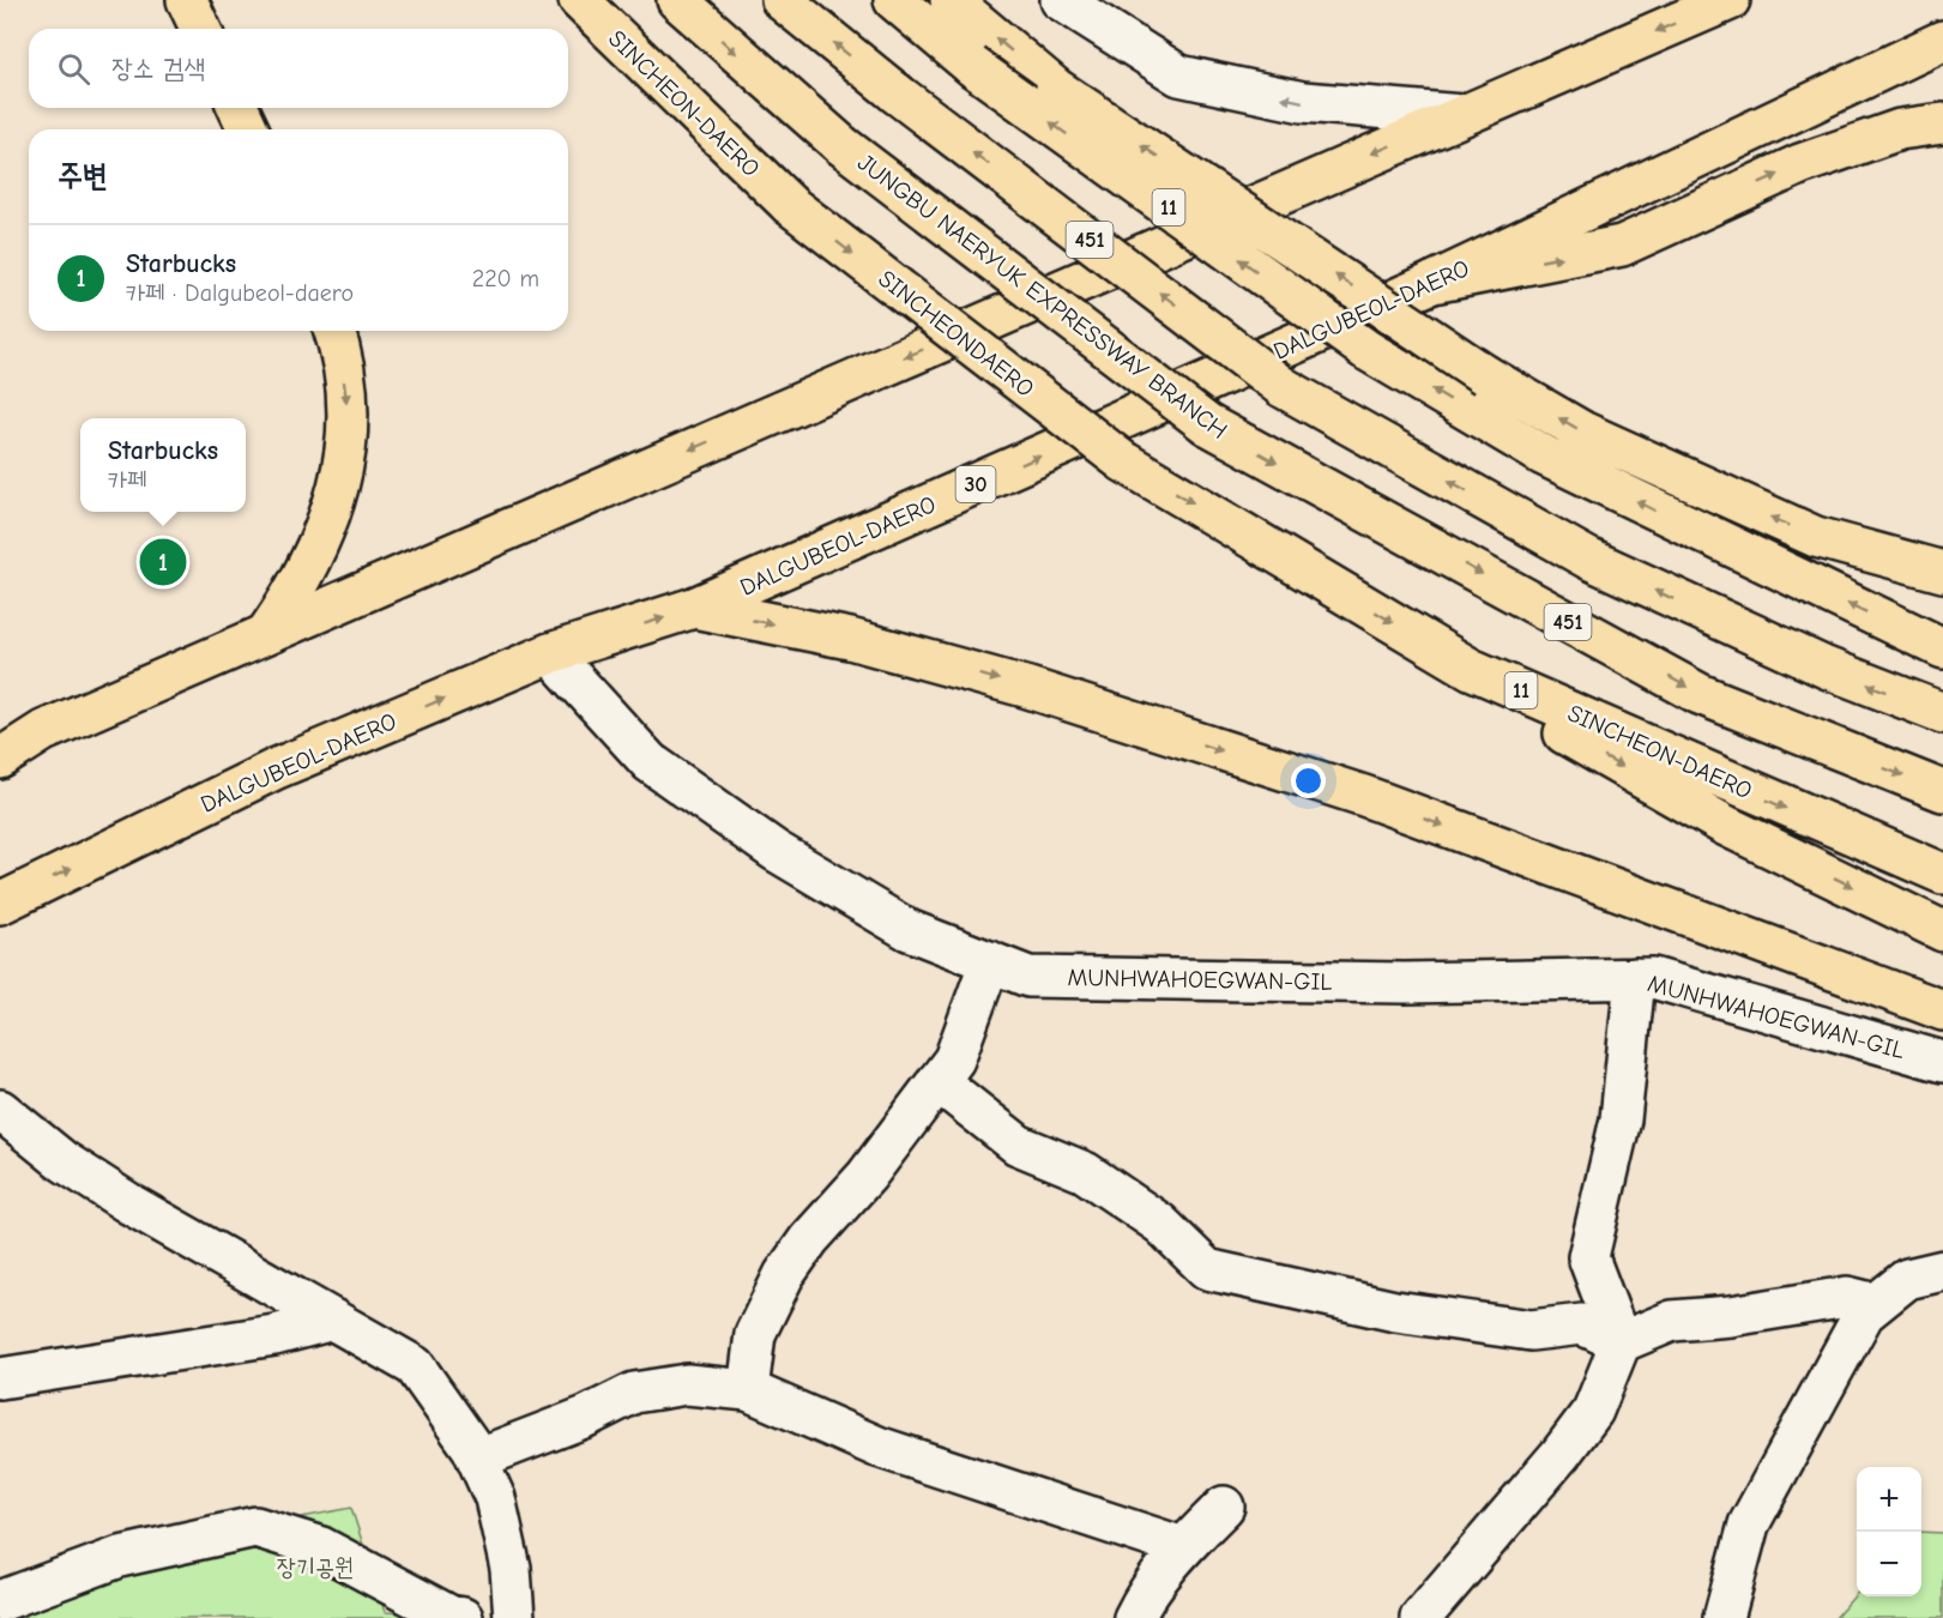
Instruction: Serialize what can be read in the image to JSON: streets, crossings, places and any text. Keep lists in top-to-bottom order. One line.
{"streets":{"main road":["SINCHEON-DAERO","11","451","JUNGBU NAERYUK EXPRESSWAY BRANCH","DALGUBEOL-DAERO","SINCHEONDAERO","30"],"street":["MUNHWAHOEGWAN-GIL"]},"crossings":[["SINCHEON-DAERO","SINCHEONDAERO"],["DALGUBEOL-DAERO","MUNHWAHOEGWAN-GIL"]],"parks":["장기공원"],"page":{"search":"장소 검색","heading":"주변","list":[{"mark":"1","name":"Starbucks","note":"카페 · Dalgubeol-daero","value":"220 m"}],"popup":["Starbucks","카페"],"pins":"1","map_buttons":["+","−"]}}
